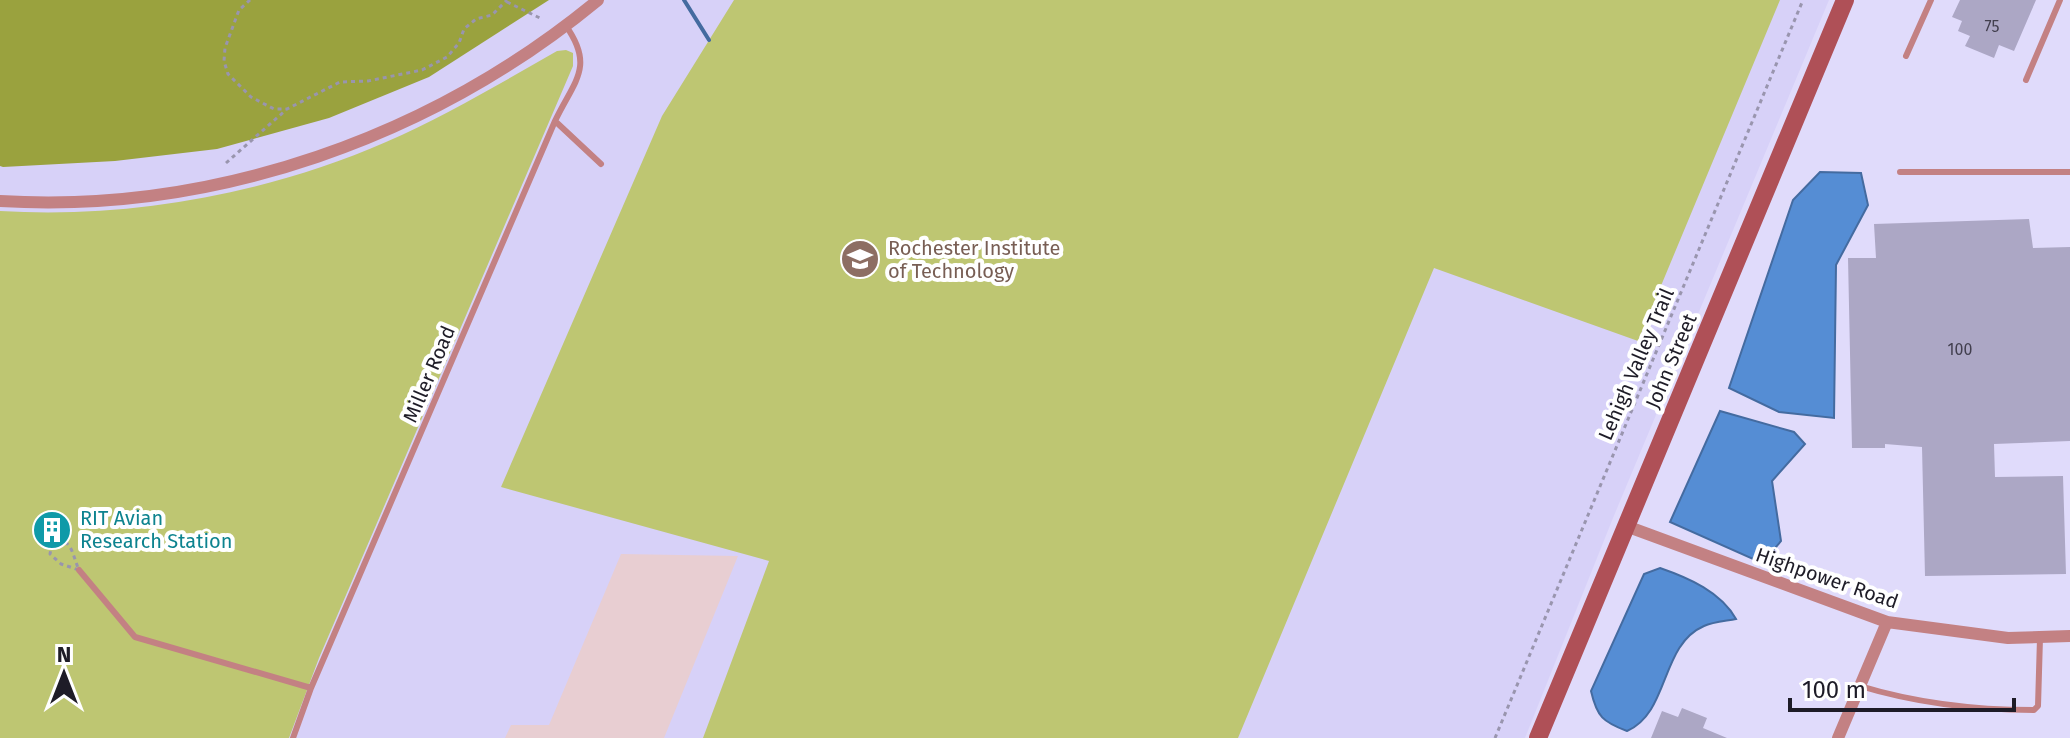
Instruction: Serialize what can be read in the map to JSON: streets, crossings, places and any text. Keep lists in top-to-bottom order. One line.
{"streets":{"street":["John Street","Highpower Road"],"lane":["Miller Road"],"path":["Lehigh Valley Trail"]},"crossings":[["John Street","Highpower Road"]],"places":{"school or university":["Rochester Institute of Technology"],"building":["RIT Avian Research Station"]},"house_numbers":["75","100"],"scale_bar":"100 m","north":"top"}
